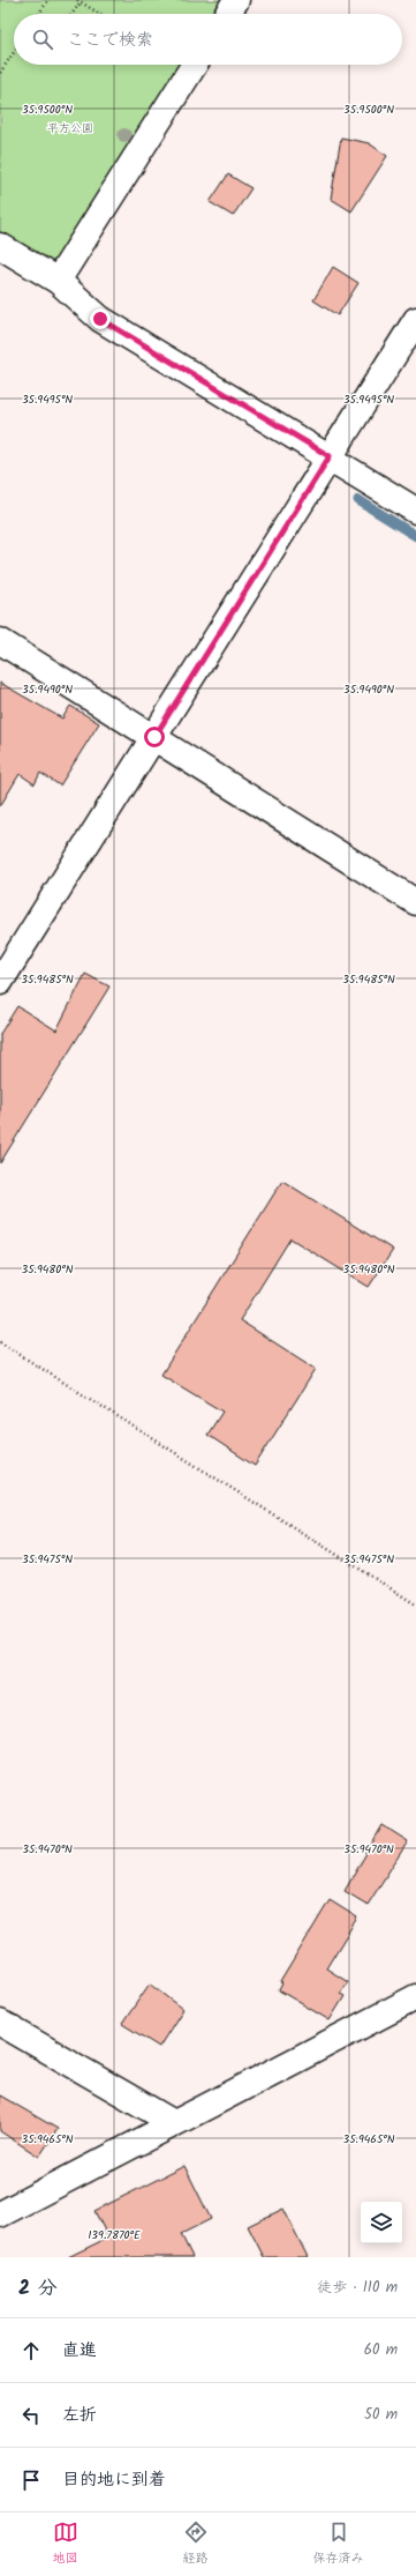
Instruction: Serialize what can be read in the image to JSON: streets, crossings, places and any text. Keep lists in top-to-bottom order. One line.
{"parks":["平方公園"],"page":{"search":"ここで検索","heading":["2 分","徒歩 · 110 m"],"list":[["直進","60 m"],["左折","50 m"],"目的地に到着"],"nav":["地図","経路","保存済み"]},"coordinates":["35.9500°N","35.9495°N","35.9490°N","35.9485°N","35.9480°N","35.9475°N","35.9470°N","35.9465°N","139.7870°E"]}
